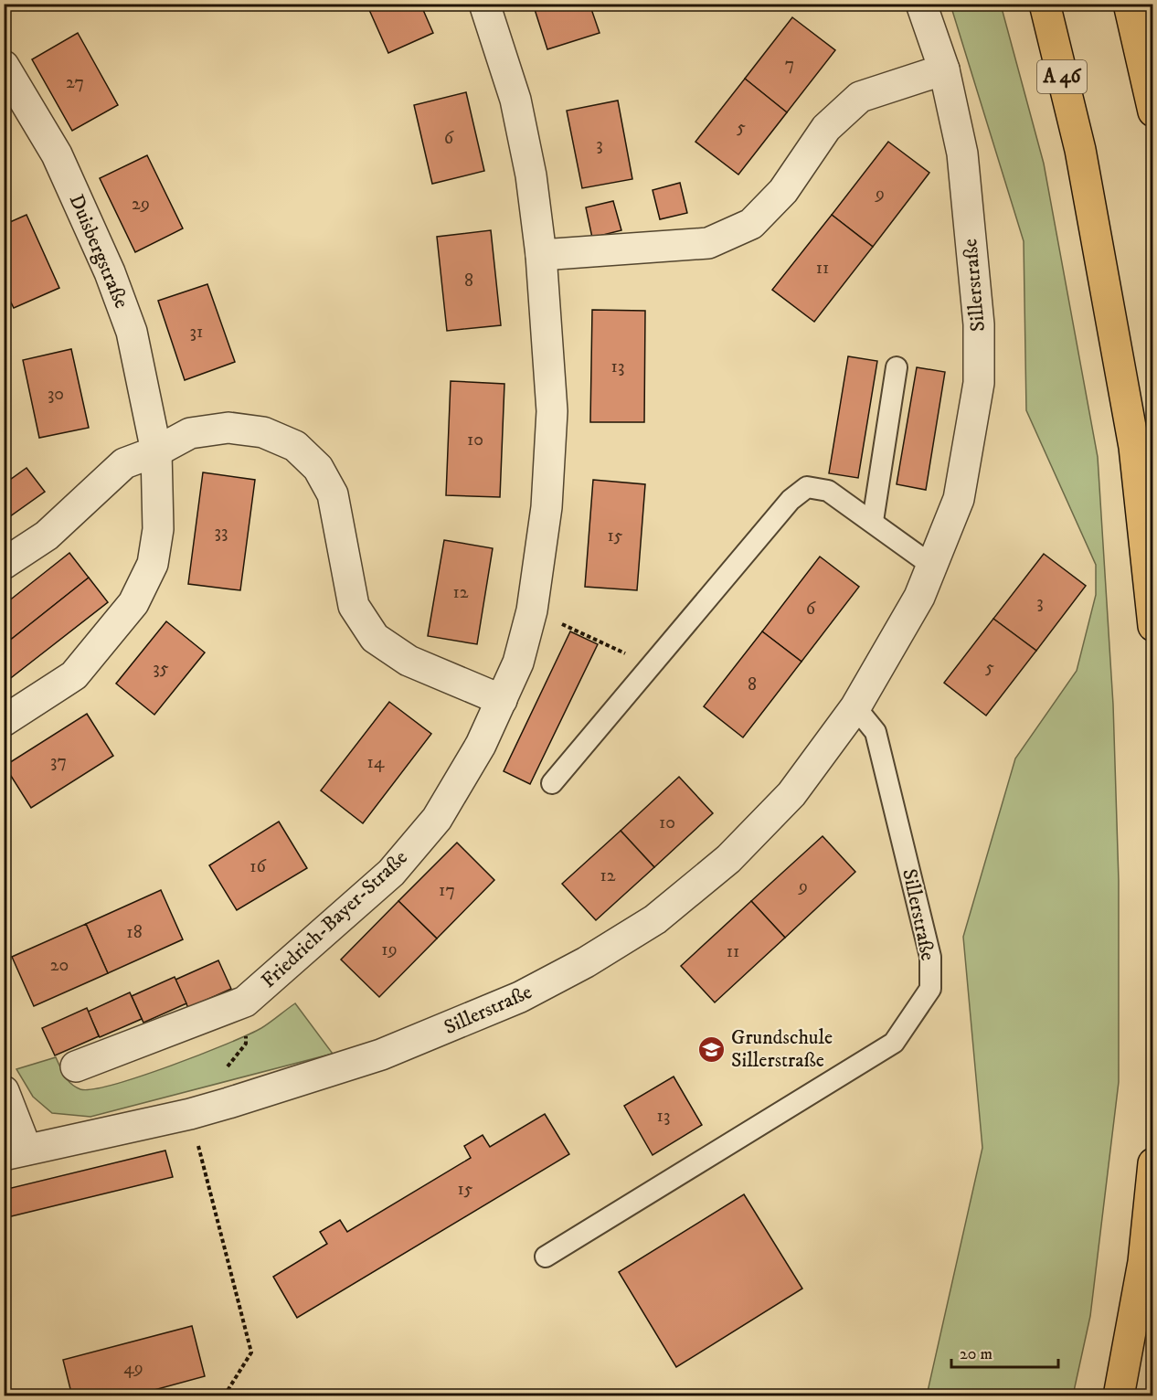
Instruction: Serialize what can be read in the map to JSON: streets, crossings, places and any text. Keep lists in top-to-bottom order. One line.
{"streets":{"highway":["A 46"],"street":["Duisbergstraße","Sillerstraße","Friedrich-Bayer-Straße"]},"places":{"school or university":["Grundschule Sillerstraße"]},"house_numbers":["7","27","5","6","3","9","29","11","8","31","13","30","10","33","15","12","3","6","5","35","8","37","14","10","16","12","9","17","18","19","11","20","13","15","49"],"scale_bar":"20 m"}
